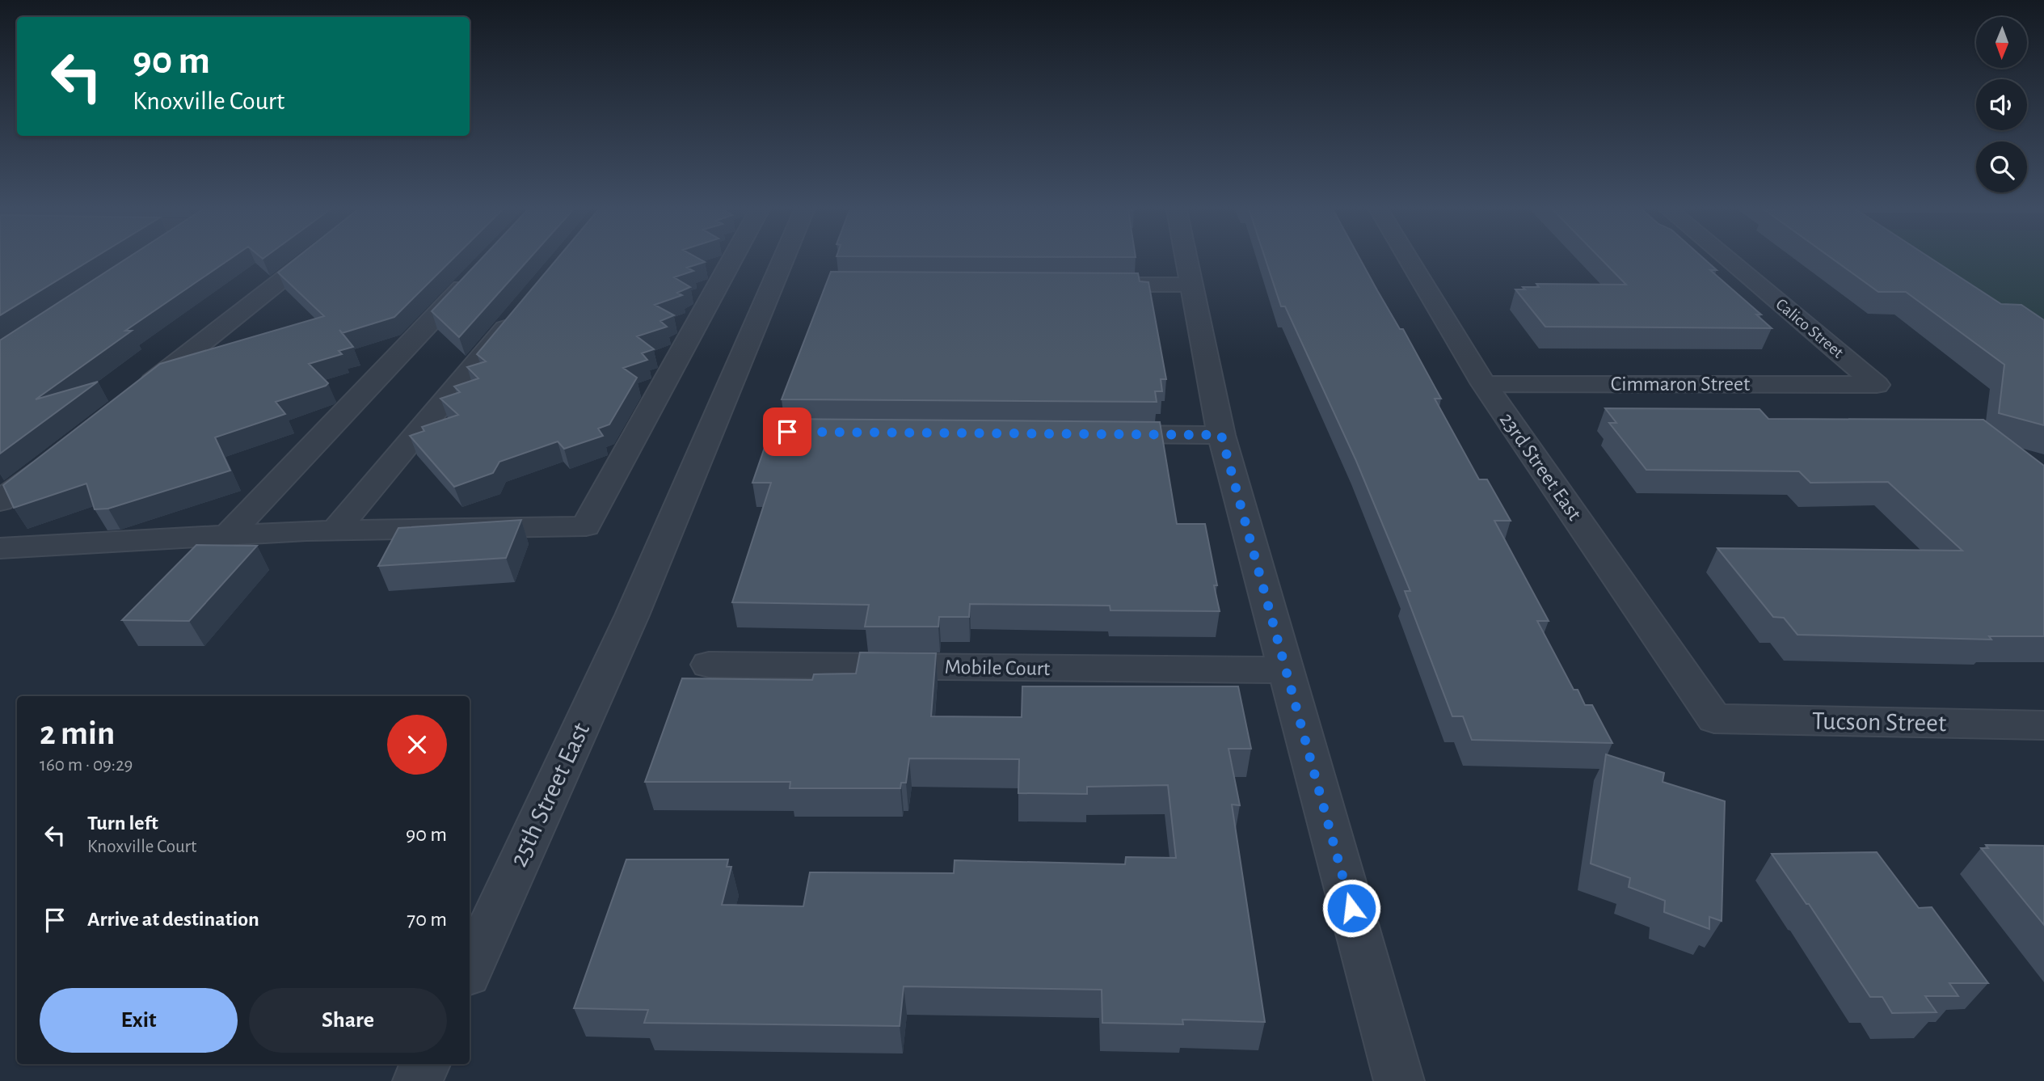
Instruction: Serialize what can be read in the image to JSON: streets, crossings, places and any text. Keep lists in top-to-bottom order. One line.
{"streets":{"street":["Calico Street","Cimmaron Street","23rd Street East","Mobile Court","Tucson Street","25th Street East"]},"crossings":[["Calico Street","Cimmaron Street"],["Cimmaron Street","23rd Street East"],["23rd Street East","Tucson Street"]],"north":"bottom","page":{"turn":["90 m","Knoxville Court"],"heading":["2 min","160 m · 09:29"],"list":[{"name":"Turn left","note":"Knoxville Court","value":"90 m"},{"name":"Arrive at destination","value":"70 m"}],"buttons":["Exit","Share"]}}
